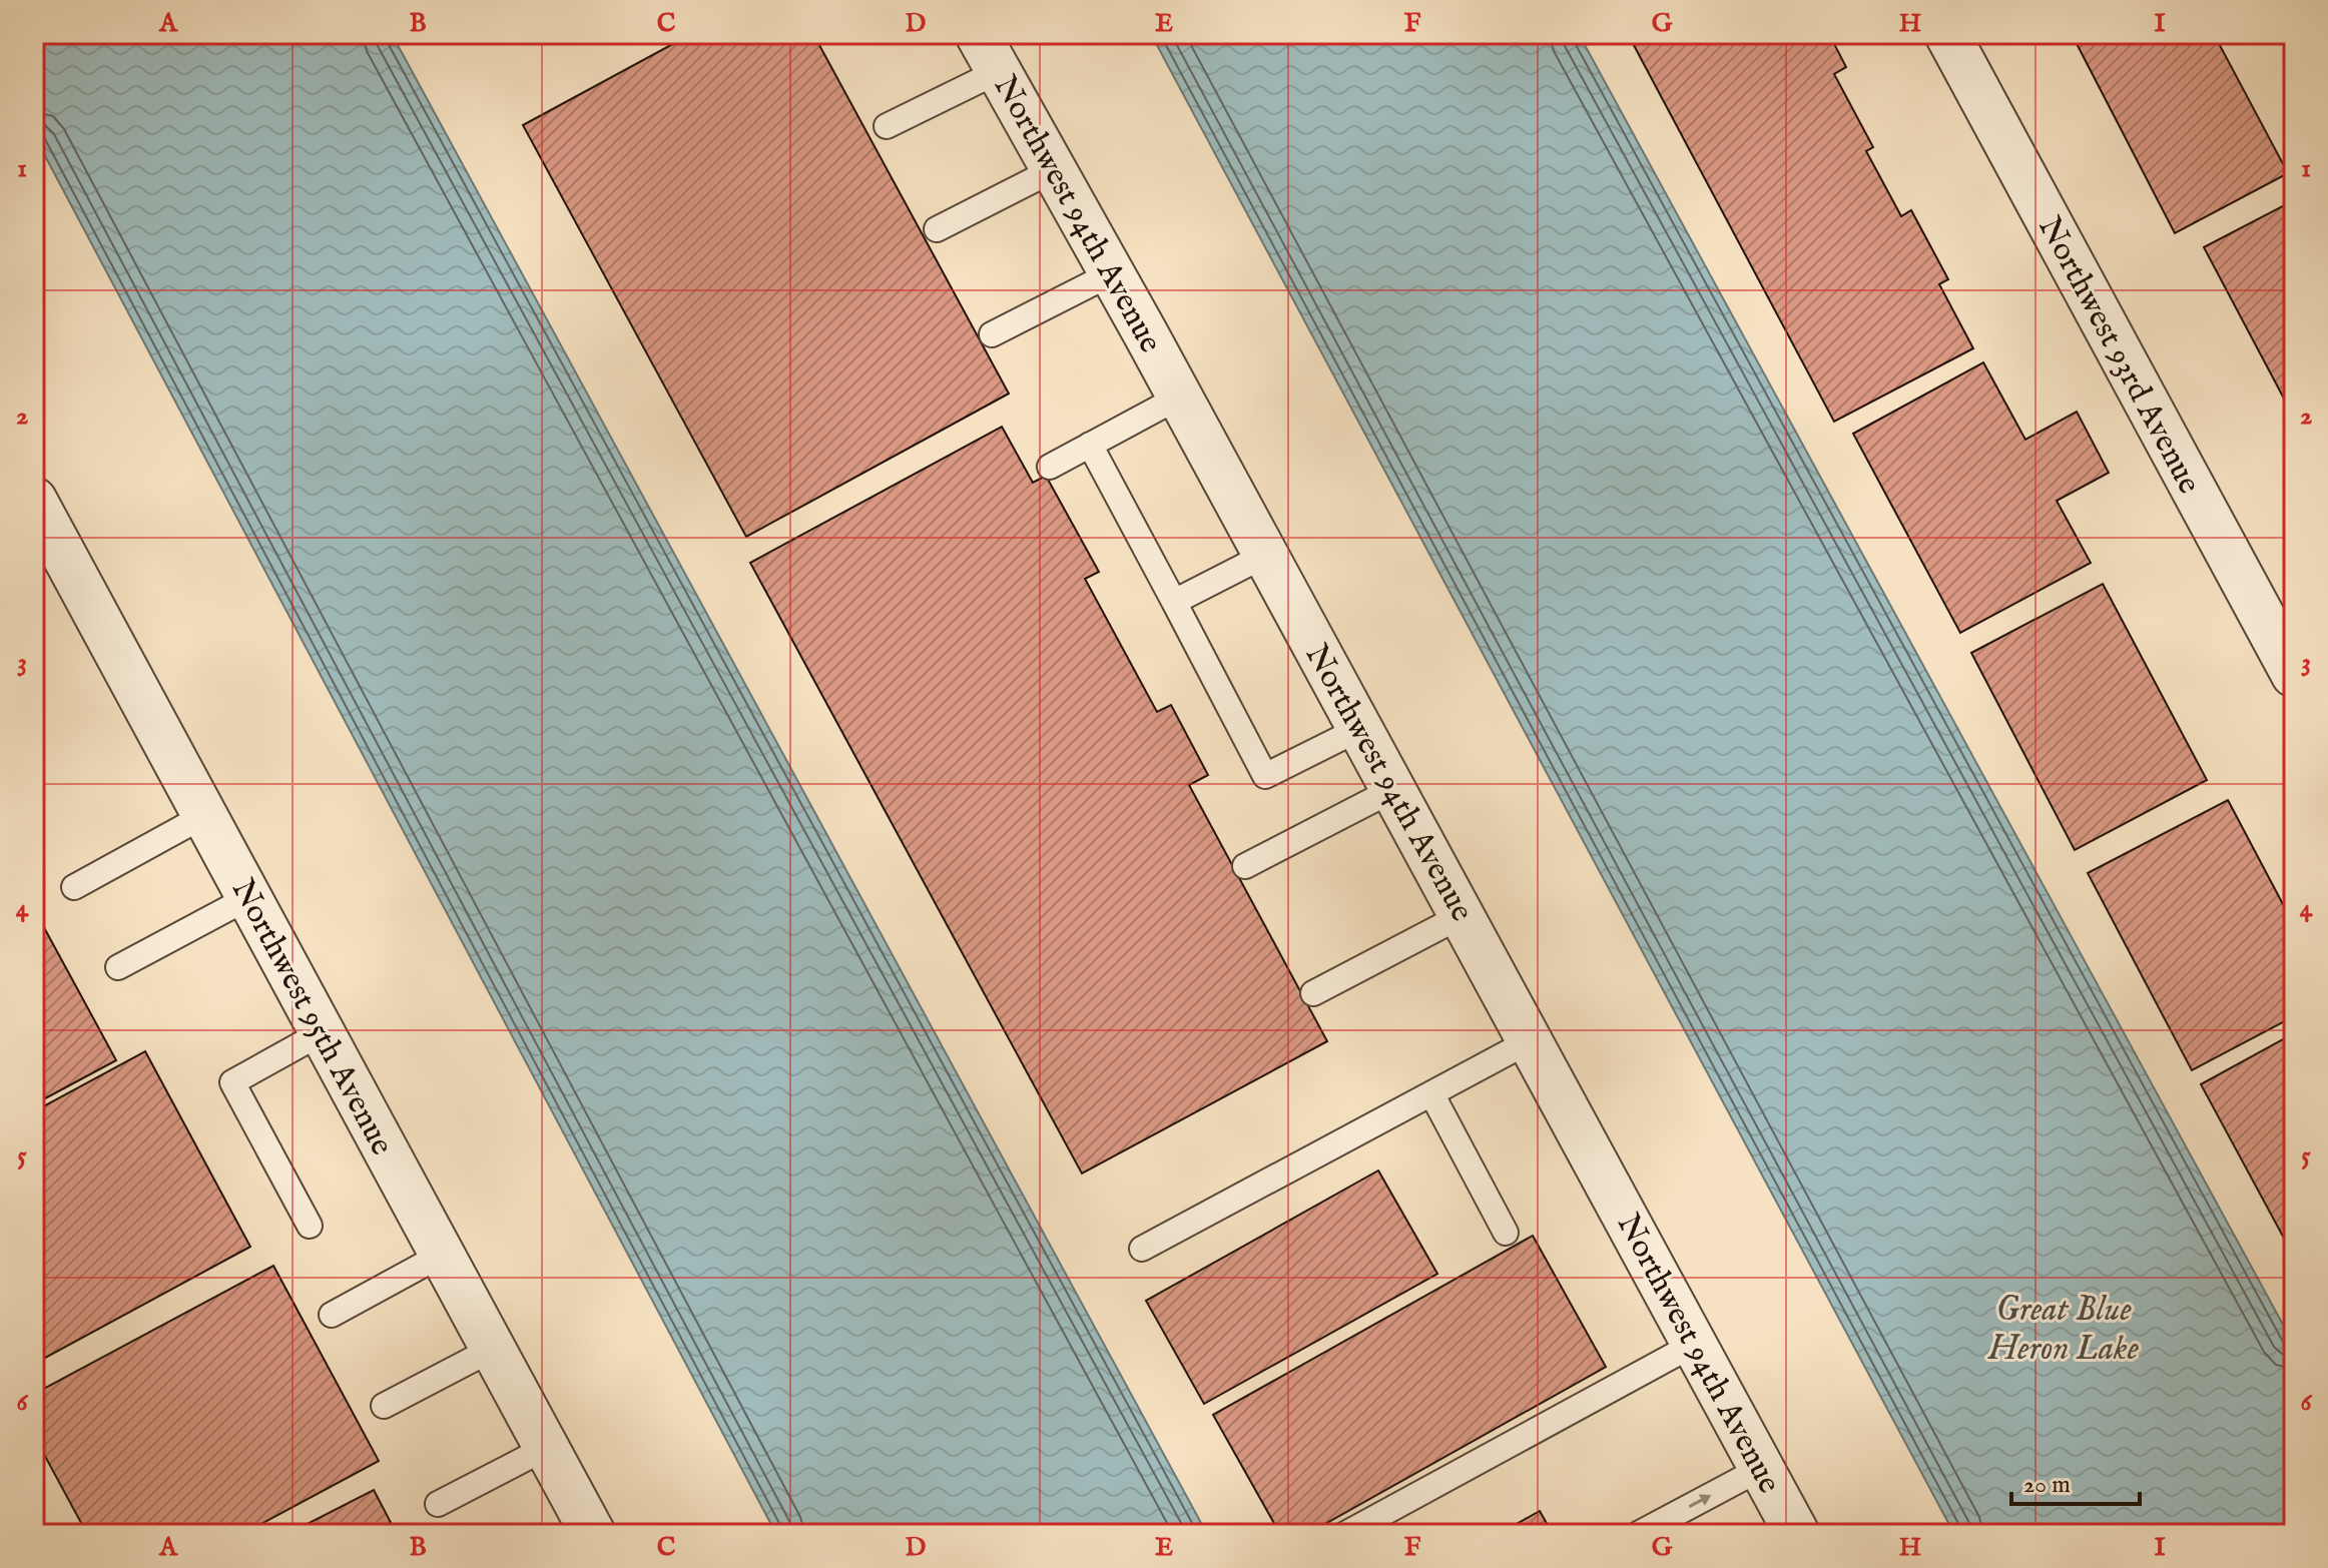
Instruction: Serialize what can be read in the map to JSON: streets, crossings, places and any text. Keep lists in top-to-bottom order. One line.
{"streets":{"street":["Northwest 94th Avenue","Northwest 93rd Avenue","Northwest 95th Avenue"]},"water":["Great Blue Heron Lake"],"scale_bar":"20 m","grid":{"columns":["A","B","C","D","E","F","G","H","I"],"rows":["1","2","3","4","5","6"]}}
